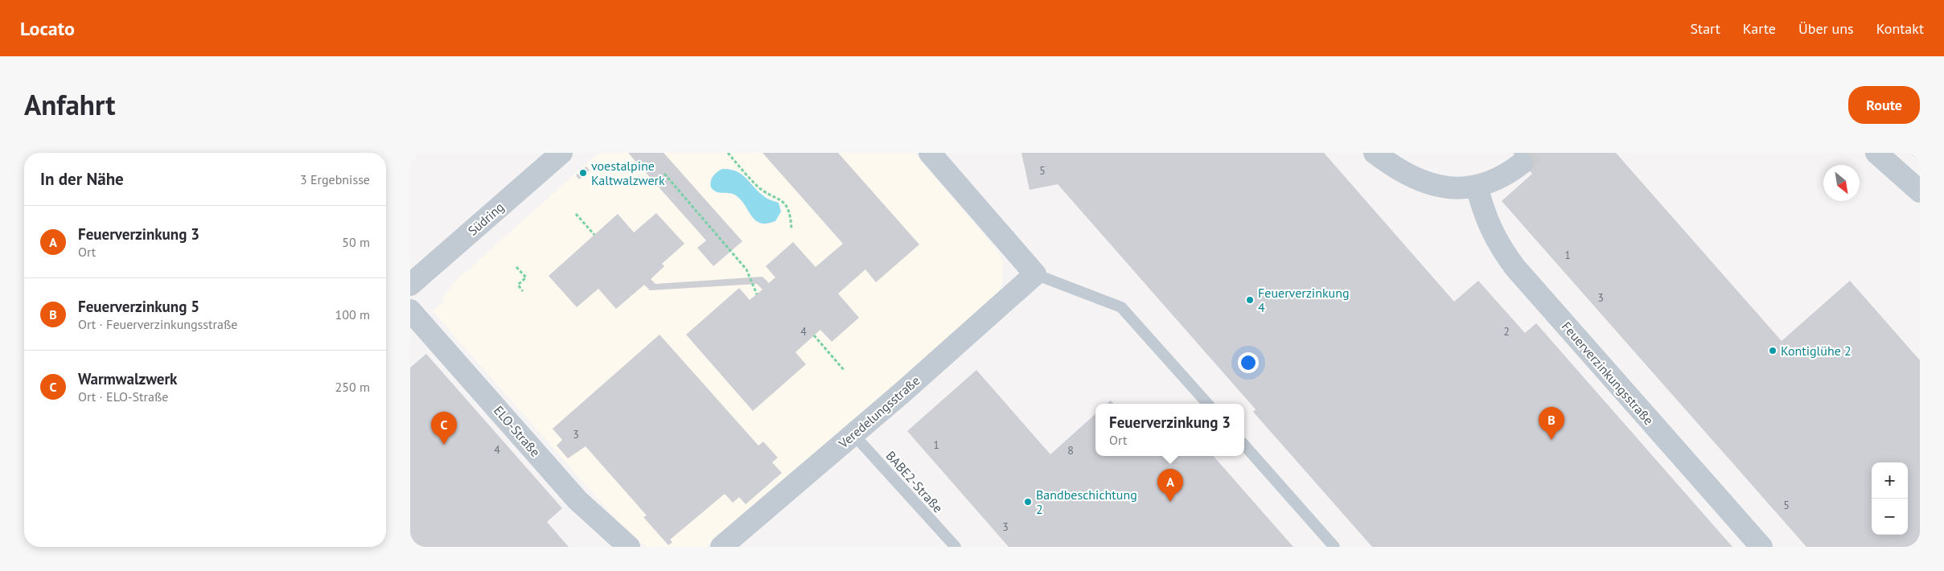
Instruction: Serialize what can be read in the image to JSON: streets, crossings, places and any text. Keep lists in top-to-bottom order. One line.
{"streets":{"street":["Südring","Feuerverzinkungsstraße","Veredelungsstraße","ELO-Straße"],"lane":["BABE2-Straße"]},"crossings":[["Veredelungsstraße","BABE2-Straße"]],"places":["voestalpine Kaltwalzwerk","Feuerverzinkung 4","Kontiglühe 2","Bandbeschichtung 2"],"house_numbers":["5","1","3","4","2","3","1","4","8","5","3"],"north":"bottom right","page":{"header":"Locato","nav":["Start","Karte","Über uns","Kontakt"],"title":"Anfahrt","buttons":"Route","heading":["In der Nähe","3 Ergebnisse"],"list":[{"mark":"A","name":"Feuerverzinkung 3","note":"Ort","value":"50 m"},{"mark":"B","name":"Feuerverzinkung 5","note":"Ort · Feuerverzinkungsstraße","value":"100 m"},{"mark":"C","name":"Warmwalzwerk","note":"Ort · ELO-Straße","value":"250 m"}],"popup":["Feuerverzinkung 3","Ort"],"pins":["B","C","A"],"map_buttons":["+","−"]}}
